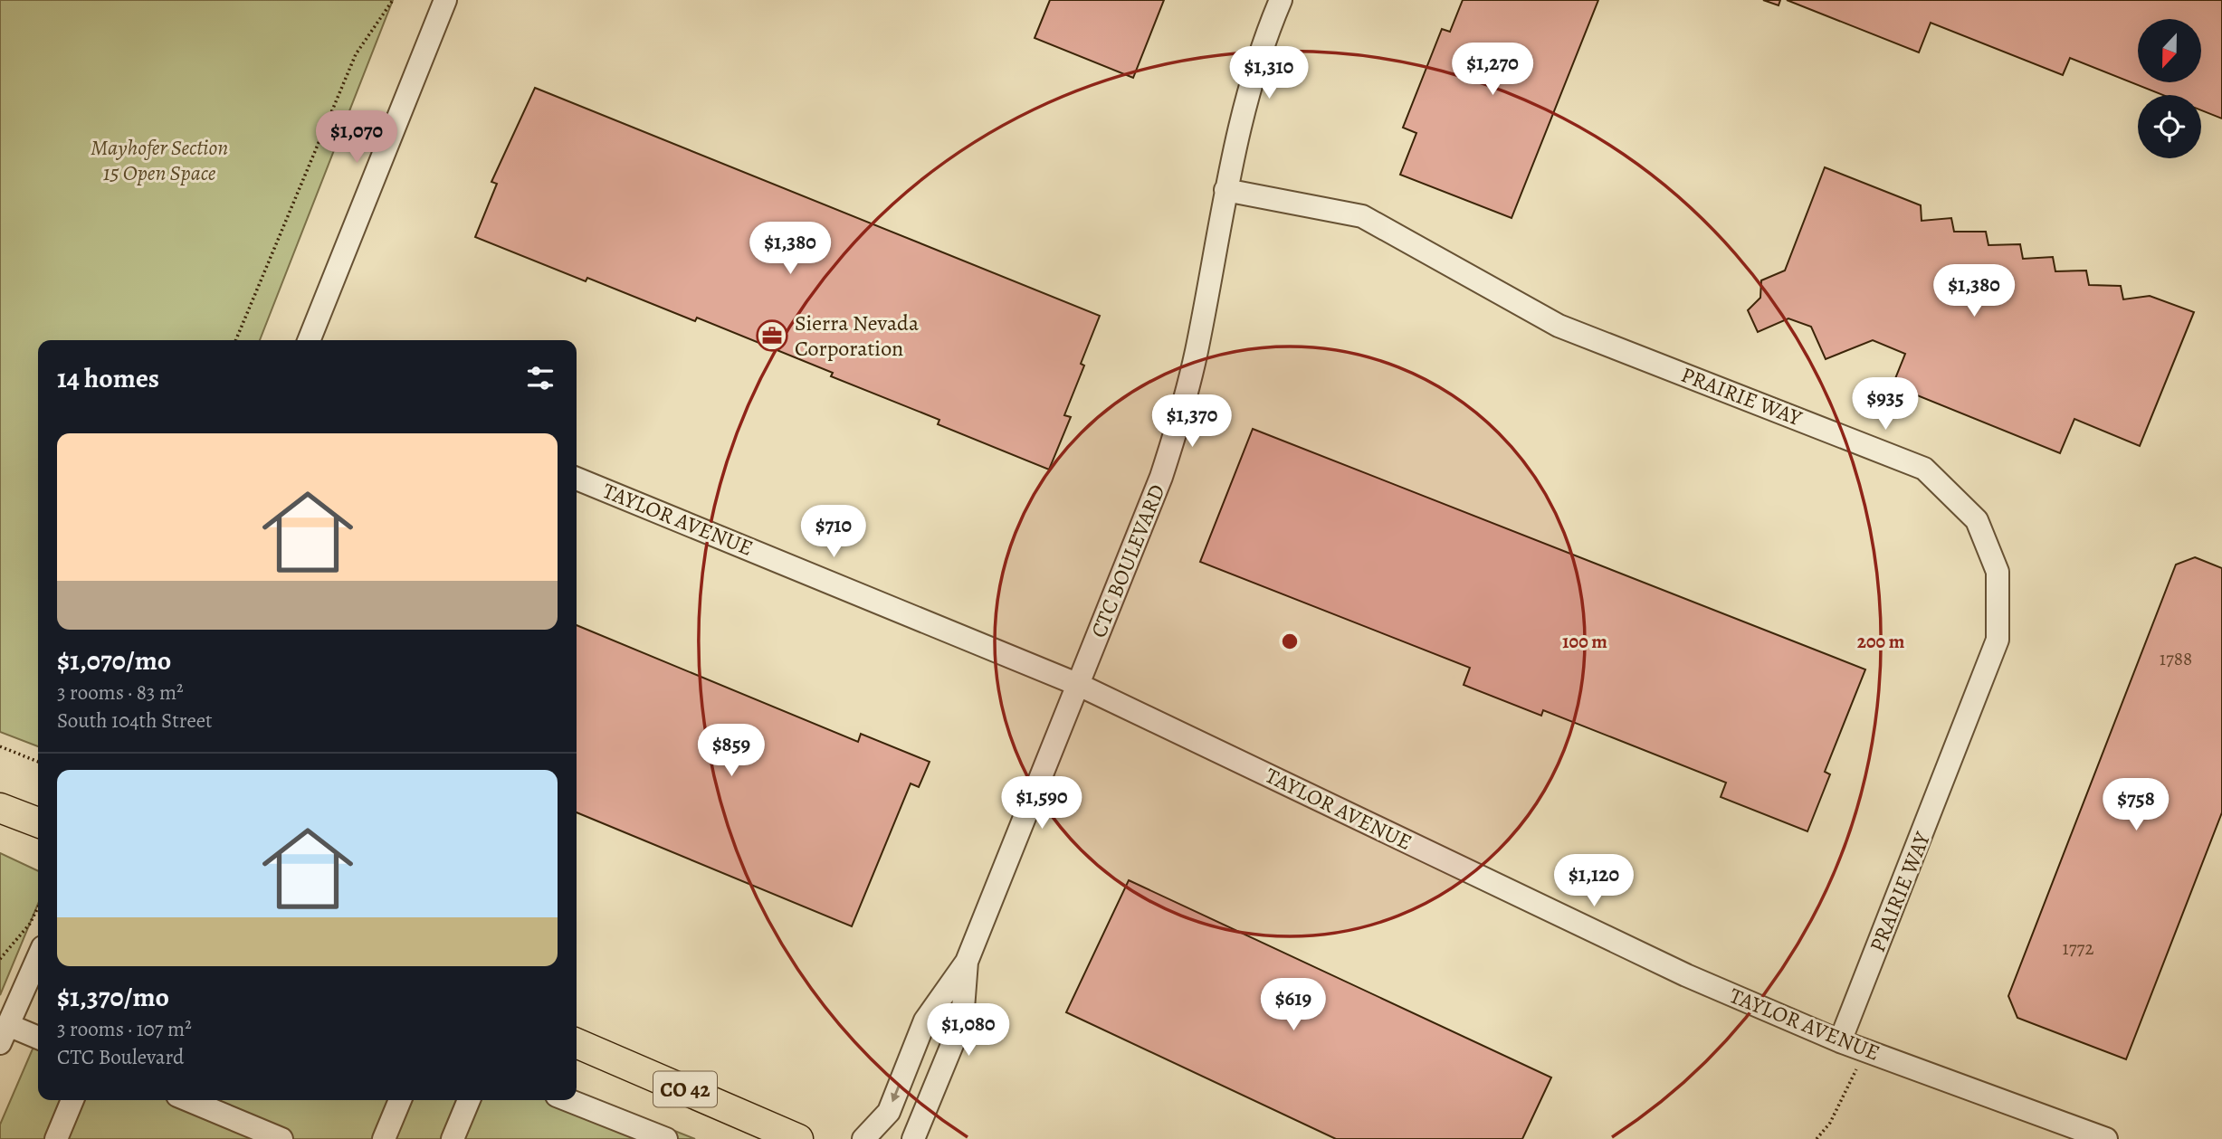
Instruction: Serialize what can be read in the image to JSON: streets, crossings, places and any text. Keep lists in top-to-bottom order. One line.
{"streets":{"main road":["CO 42"],"street":["PRAIRIE WAY","TAYLOR AVENUE","CTC BOULEVARD"]},"crossings":[["PRAIRIE WAY","TAYLOR AVENUE"],["PRAIRIE WAY","CTC BOULEVARD"],["TAYLOR AVENUE","CTC BOULEVARD"]],"parks":["Mayhofer Section 15 Open Space"],"places":{"office":["Sierra Nevada Corporation"]},"house_numbers":["1788","1772"],"north":"bottom","page":{"price":["$1,270","$1,310","$1,070","$1,380","$1,380","$935","$1,370","$710","$859","$1,590","$758","$1,120","$619","$1,080"],"heading":"14 homes","list":[{"name":"$1,070/mo","note":"3 rooms · 83 m² · South 104th Street"},{"name":"$1,370/mo","note":"3 rooms · 107 m² · CTC Boulevard"}]},"rings":["100 m","200 m"]}
